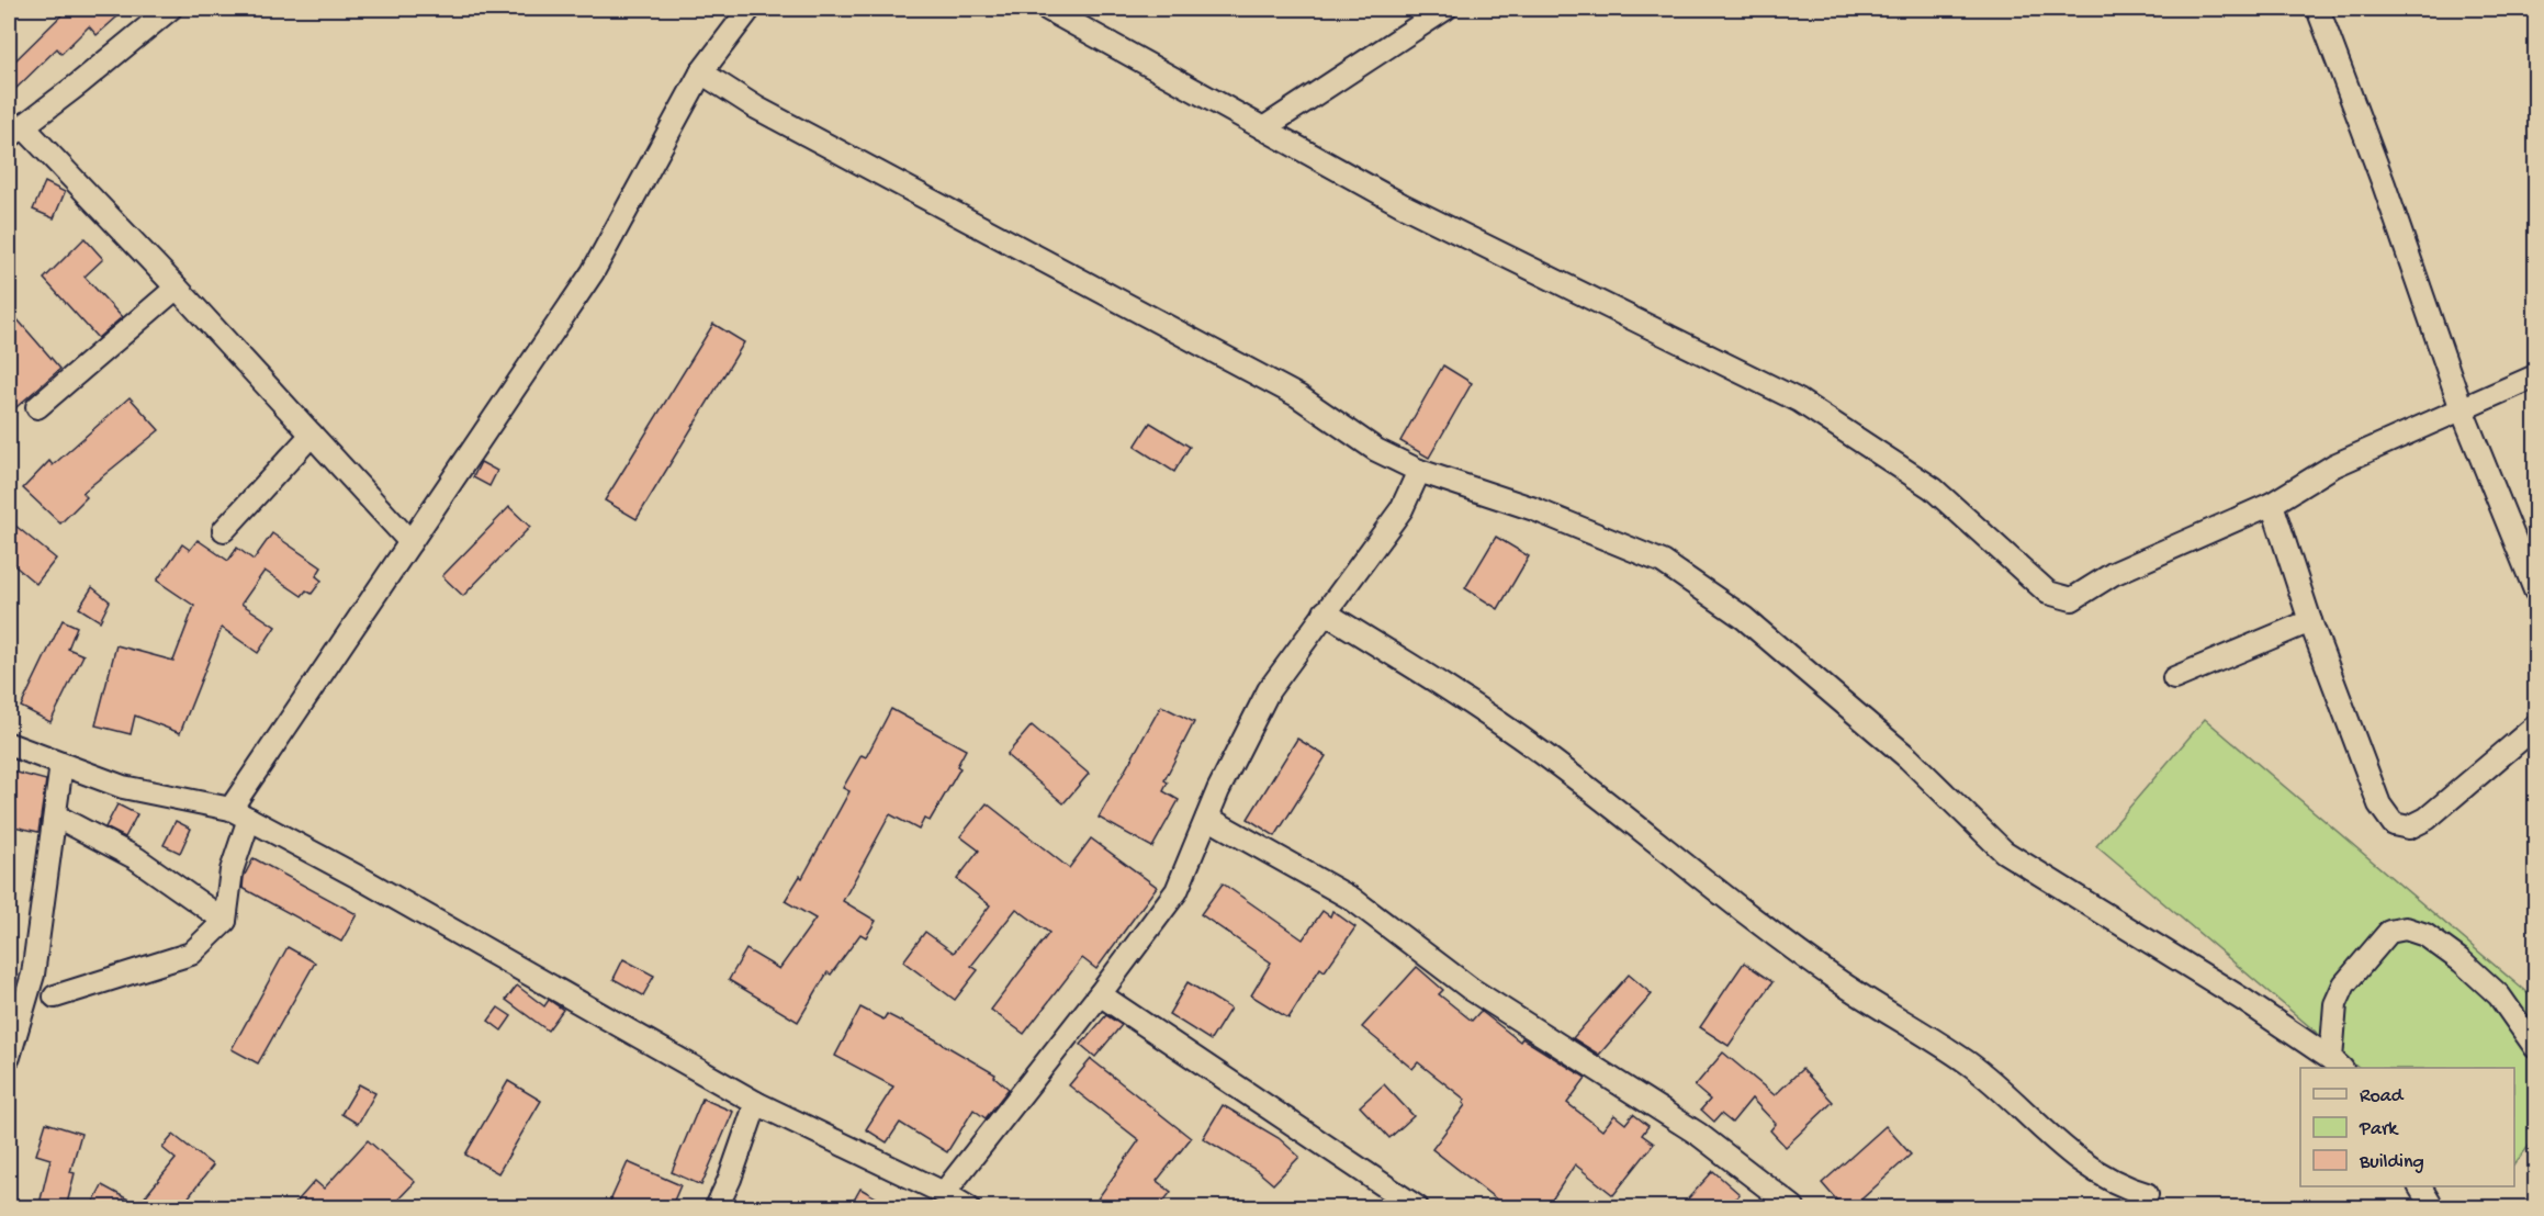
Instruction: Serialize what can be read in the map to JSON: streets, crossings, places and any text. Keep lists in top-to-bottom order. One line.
{"legend":["Road","Park","Building"]}
